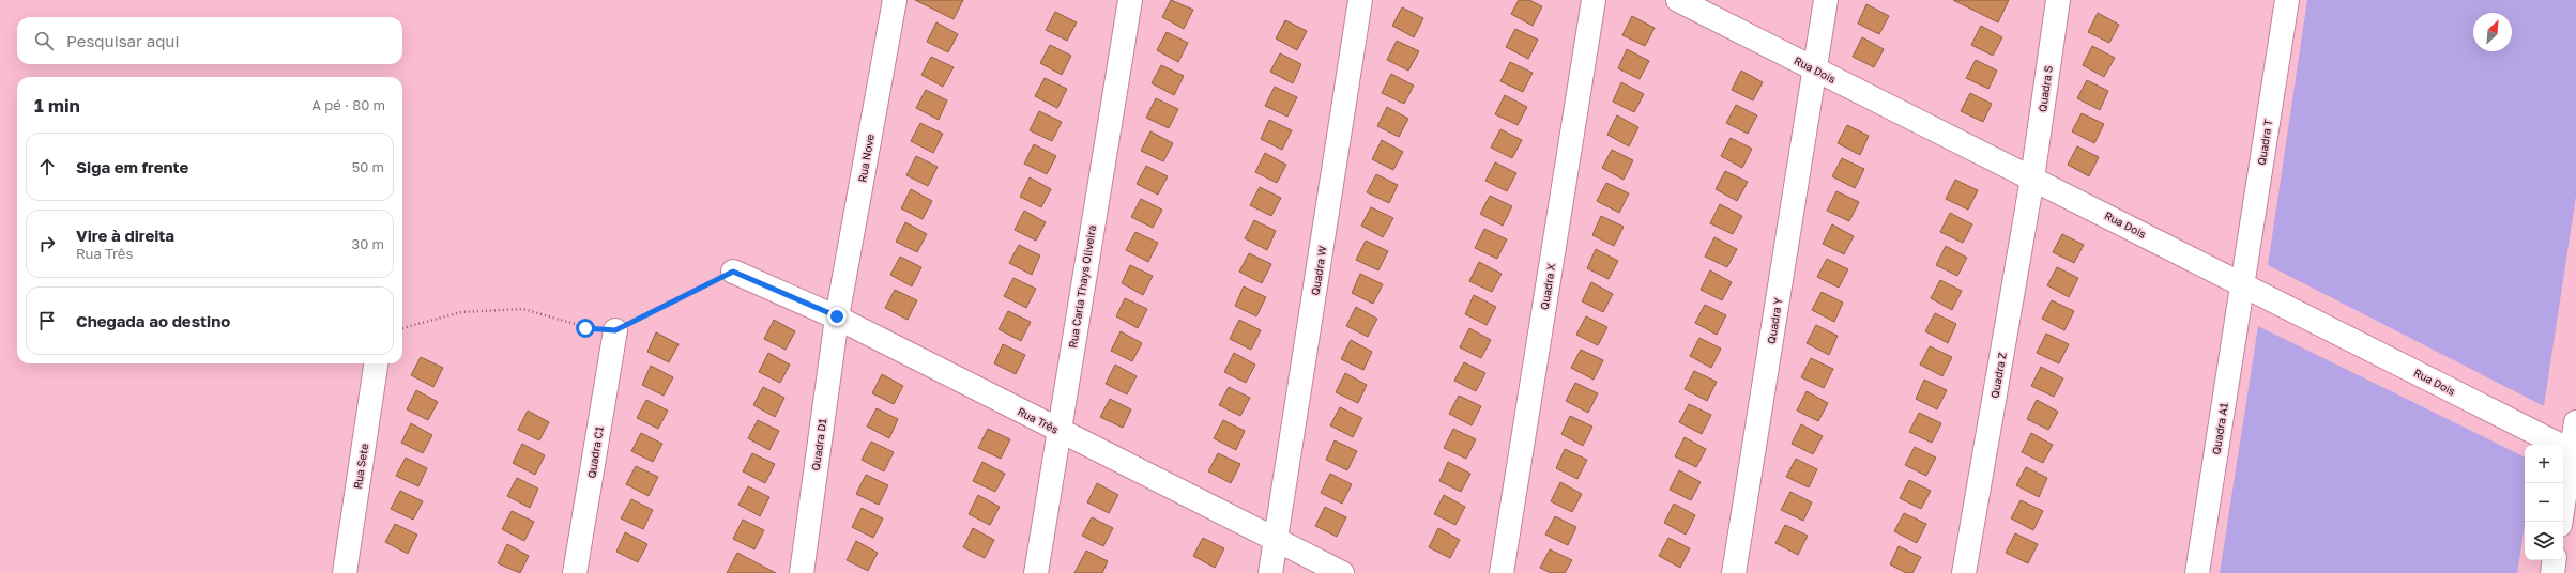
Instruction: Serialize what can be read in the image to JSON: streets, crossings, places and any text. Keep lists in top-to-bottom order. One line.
{"streets":{"street":["Rua Dois","Quadra S","Quadra T","Rua Nove","Quadra W","Rua Carla Thays Oliveira","Quadra X","Quadra Y","Quadra Z","Rua Três","Quadra A1","Quadra D1","Quadra C1","Rua Sete"]},"crossings":[["Rua Dois","Quadra S"],["Rua Dois","Quadra T"],["Rua Dois","Quadra Y"],["Rua Dois","Quadra Z"],["Rua Dois","Quadra A1"],["Quadra S","Quadra Z"],["Quadra T","Quadra A1"],["Rua Nove","Rua Três"],["Rua Nove","Quadra D1"],["Quadra W","Rua Três"],["Rua Carla Thays Oliveira","Rua Três"],["Rua Três","Quadra D1"]],"north":"top right","page":{"search":"Pesquisar aqui","heading":["1 min","A pé · 80 m"],"list":[["Siga em frente","50 m"],["Vire à direita","Rua Três","30 m"],"Chegada ao destino"],"map_buttons":["+","−"]}}
